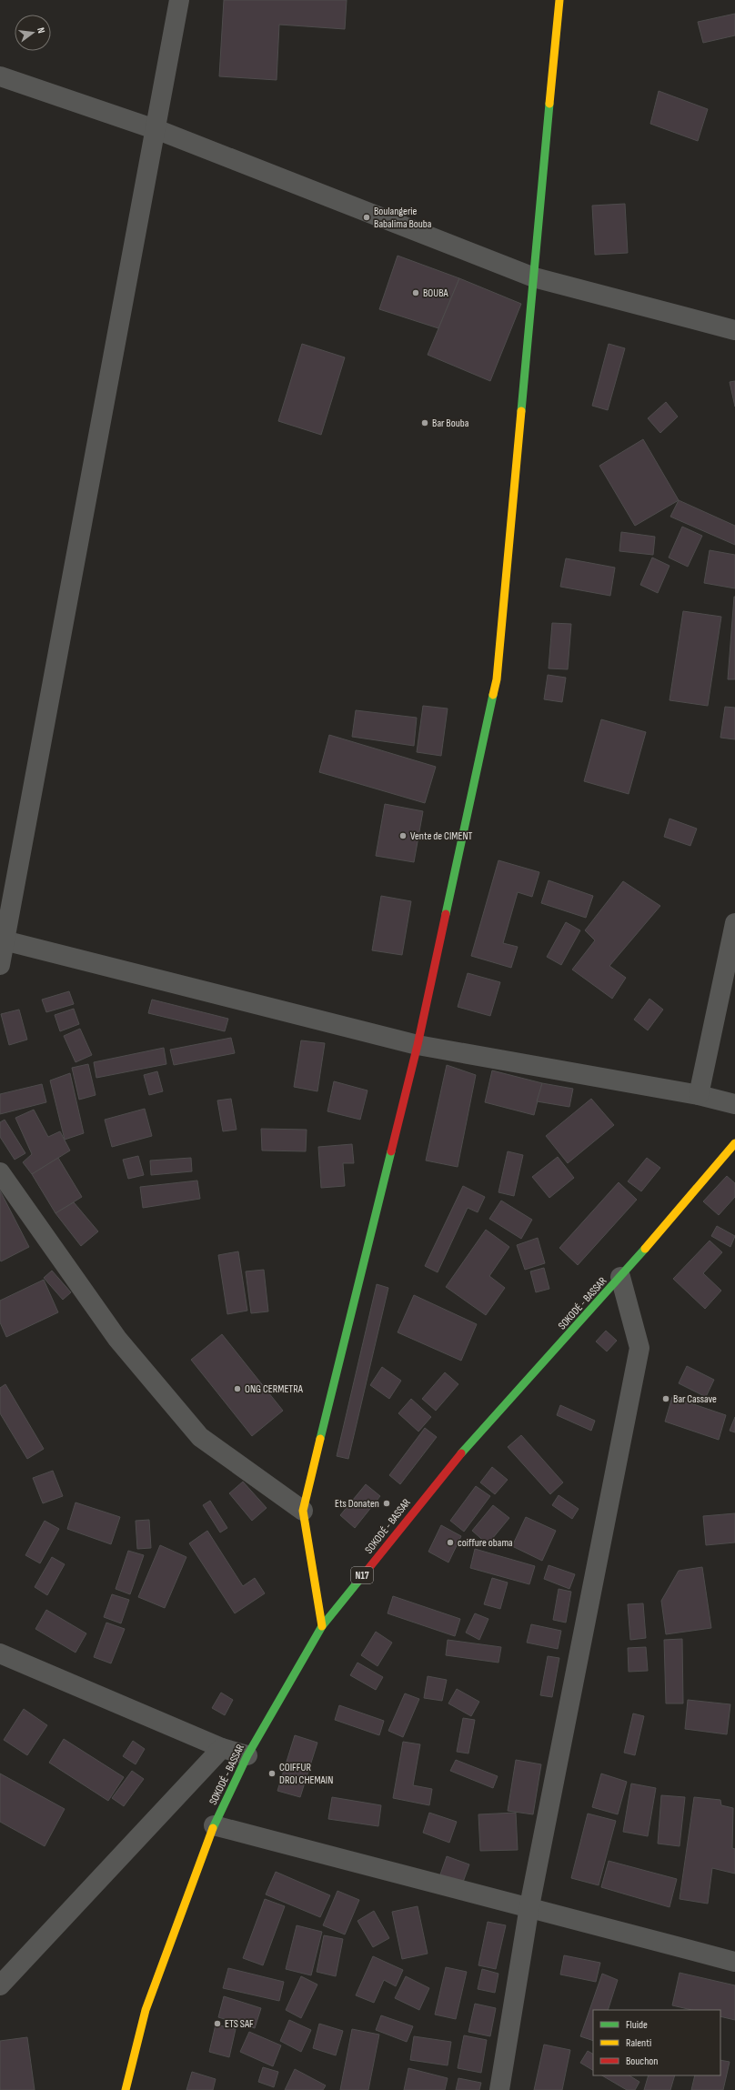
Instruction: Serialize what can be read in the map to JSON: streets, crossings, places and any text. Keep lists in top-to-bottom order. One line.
{"streets":{"street":["SOKODÉ - BASSAR","N17"]},"places":["Boulangerie Babalima Bouba","BOUBA","Bar Bouba","Vente de CIMENT","ONG CERMETRA","Bar Cassave","Ets Donaten","coiffure obama","COIFFUR DROI CHEMAIN","ETS SAF"],"legend":["Fluide","Ralenti","Bouchon"],"north":"right"}
